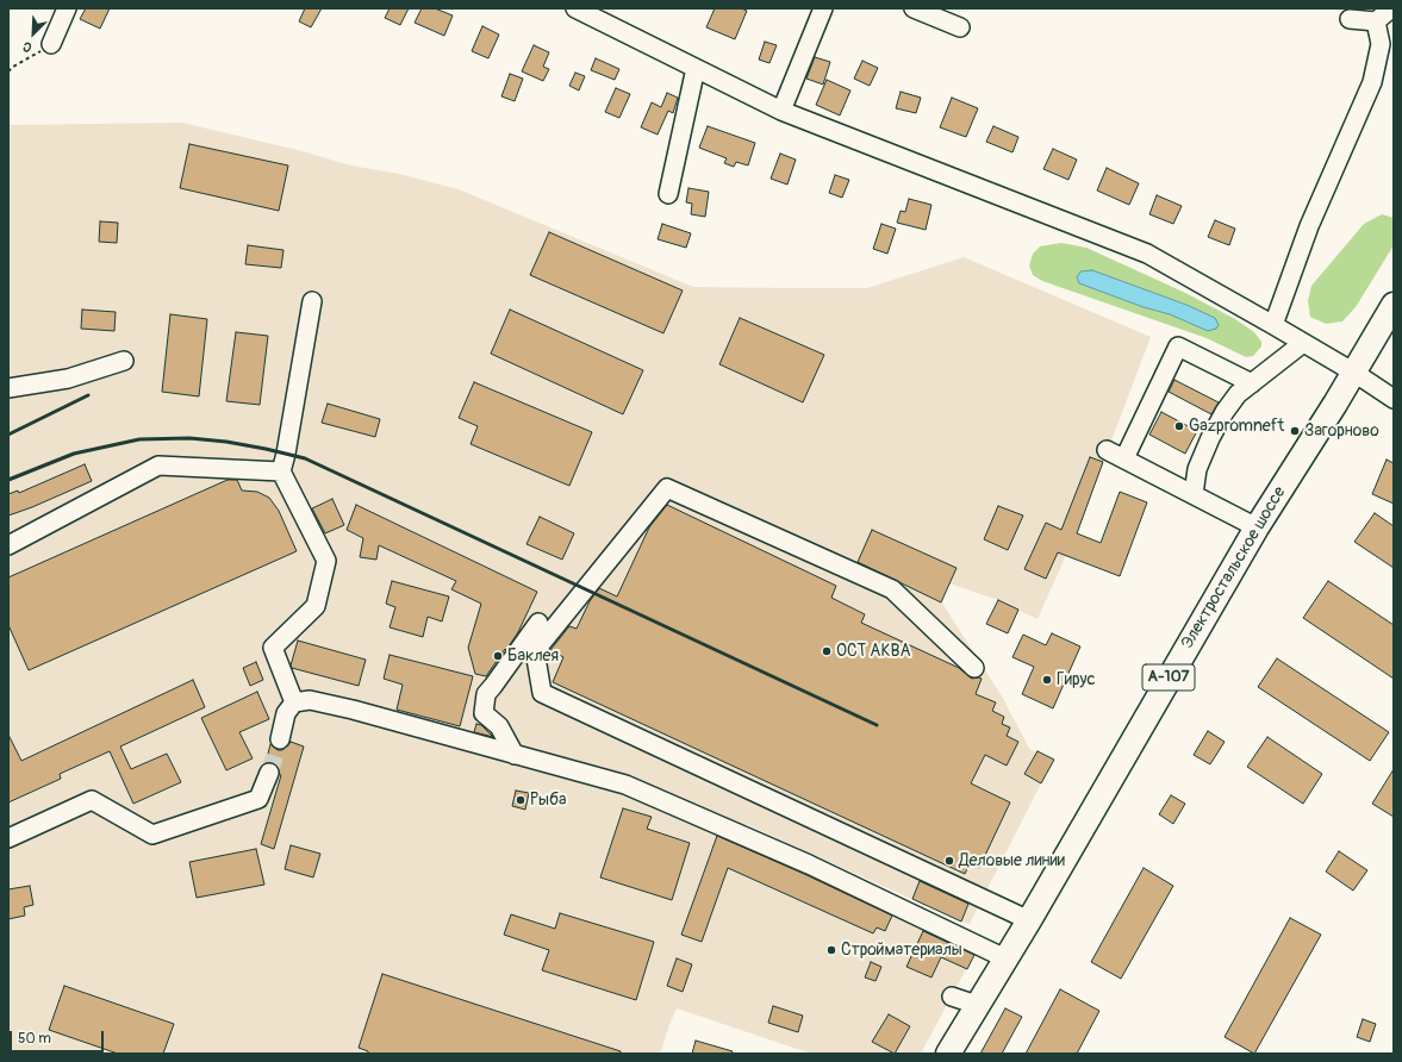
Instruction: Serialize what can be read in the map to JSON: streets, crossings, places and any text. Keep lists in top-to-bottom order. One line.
{"streets":{"main road":["Электростальское шоссе","А-107"]},"places":["Gazpromneft","Загорново","ОСТ АКВА","Баклея","Гирус","Рыба","Деловые линии","Стройматериалы"],"scale_bar":"50 m","north":"bottom left"}
